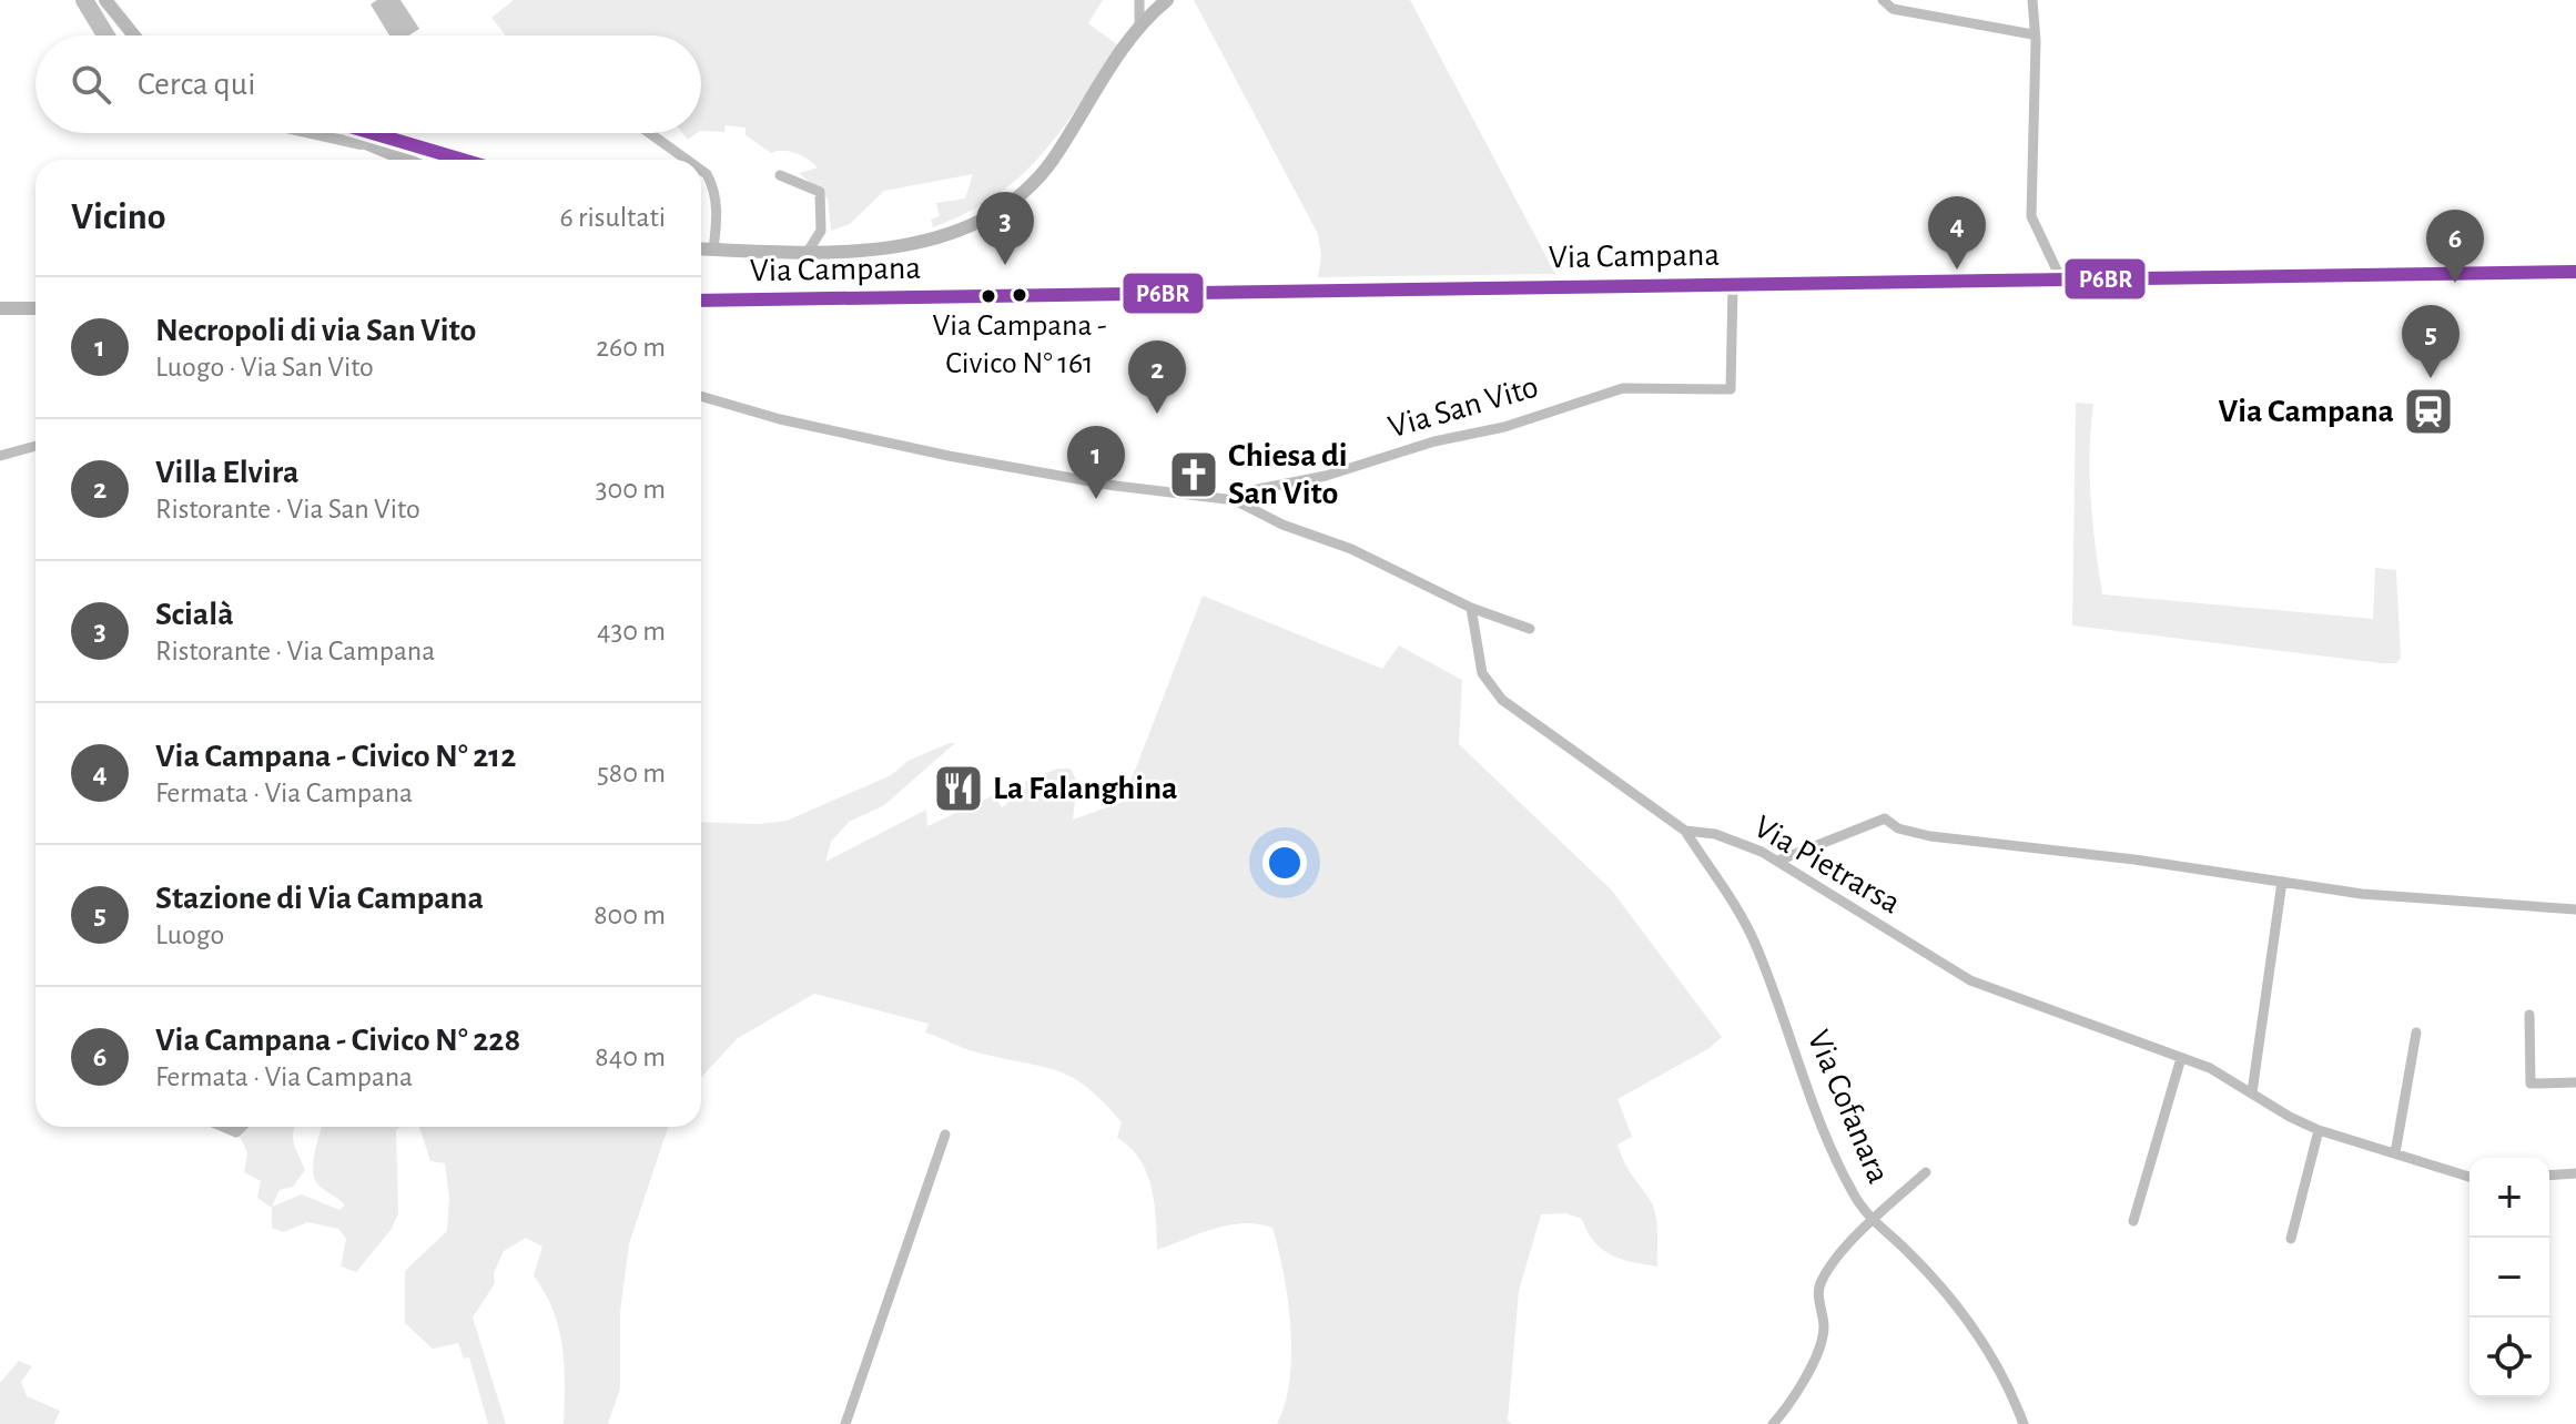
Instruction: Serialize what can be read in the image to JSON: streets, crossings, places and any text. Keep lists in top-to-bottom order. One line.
{"streets":{"street":["Via Campana","Via San Vito","Via Pietrarsa","Via Cofanara"]},"crossings":[["Via Campana","Via San Vito"],["Via Pietrarsa","Via Cofanara"]],"places":{"other":["Via Campana - Civico N° 161"],"station":["Via Campana"],"church":["Chiesa di San Vito"],"restaurant":["La Falanghina"]},"lines":["transit line P6BR"],"page":{"search":"Cerca qui","heading":["Vicino","6 risultati"],"pins":["3","4","6","5","2","1"],"list":[{"mark":"1","name":"Necropoli di via San Vito","note":"Luogo · Via San Vito","value":"260 m"},{"mark":"2","name":"Villa Elvira","note":"Ristorante · Via San Vito","value":"300 m"},{"mark":"3","name":"Scialà","note":"Ristorante · Via Campana","value":"430 m"},{"mark":"4","name":"Via Campana - Civico N° 212","note":"Fermata · Via Campana","value":"580 m"},{"mark":"5","name":"Stazione di Via Campana","note":"Luogo","value":"800 m"},{"mark":"6","name":"Via Campana - Civico N° 228","note":"Fermata · Via Campana","value":"840 m"}],"map_buttons":["+","−"]}}
